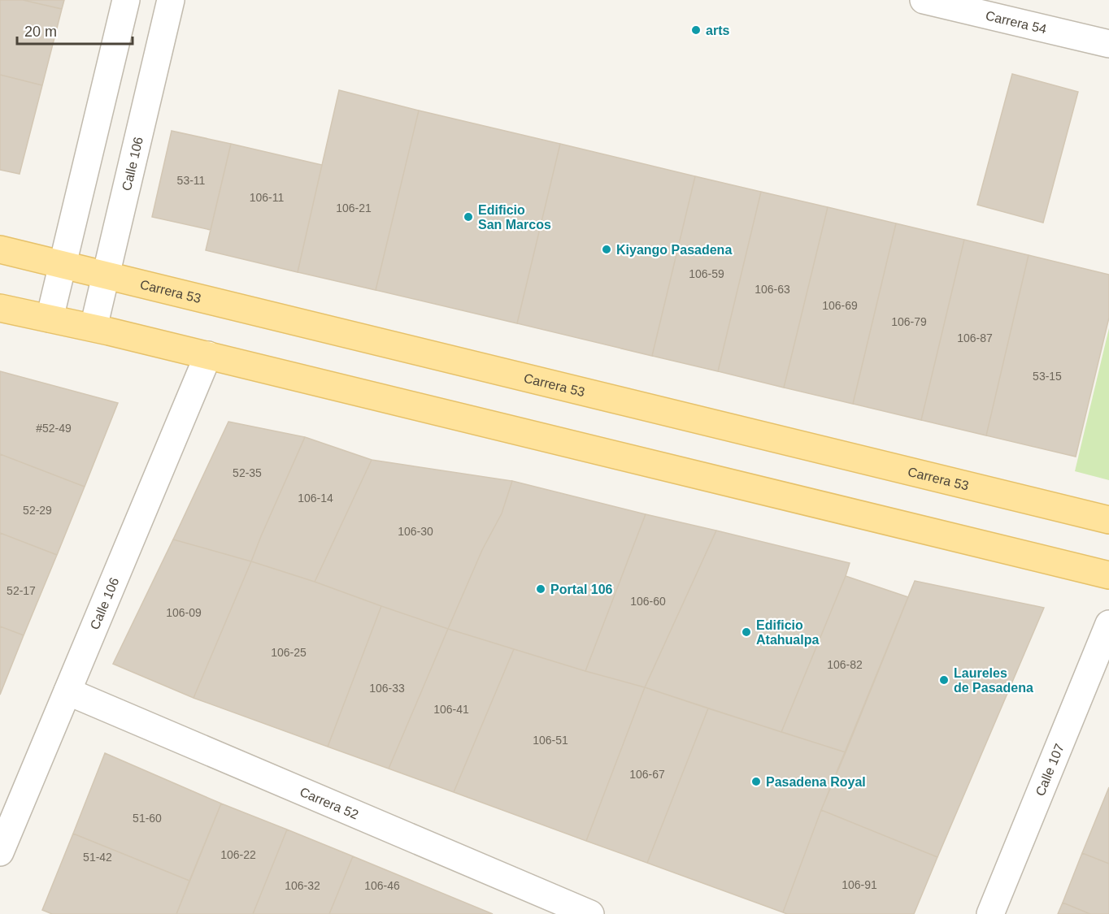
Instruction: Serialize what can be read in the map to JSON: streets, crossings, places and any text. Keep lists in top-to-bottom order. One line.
{"streets":{"main road":["Carrera 53"],"street":["Carrera 54","Calle 106","Calle 107","Carrera 52"]},"crossings":[["Calle 106","Carrera 53"],["Calle 106","Carrera 52"]],"places":["arts","Edificio San Marcos","Kiyango Pasadena","Portal 106","Edificio Atahualpa","Laureles de Pasadena","Pasadena Royal"],"house_numbers":["53-11","106-11","106-21","106-59","106-63","106-69","106-79","106-87","53-15","#52-49","52-35","106-14","52-29","106-30","52-17","106-60","106-09","106-25","106-82","106-33","106-41","106-51","106-67","51-60","106-22","51-42","106-91","106-32","106-46"],"scale_bar":"20 m"}
